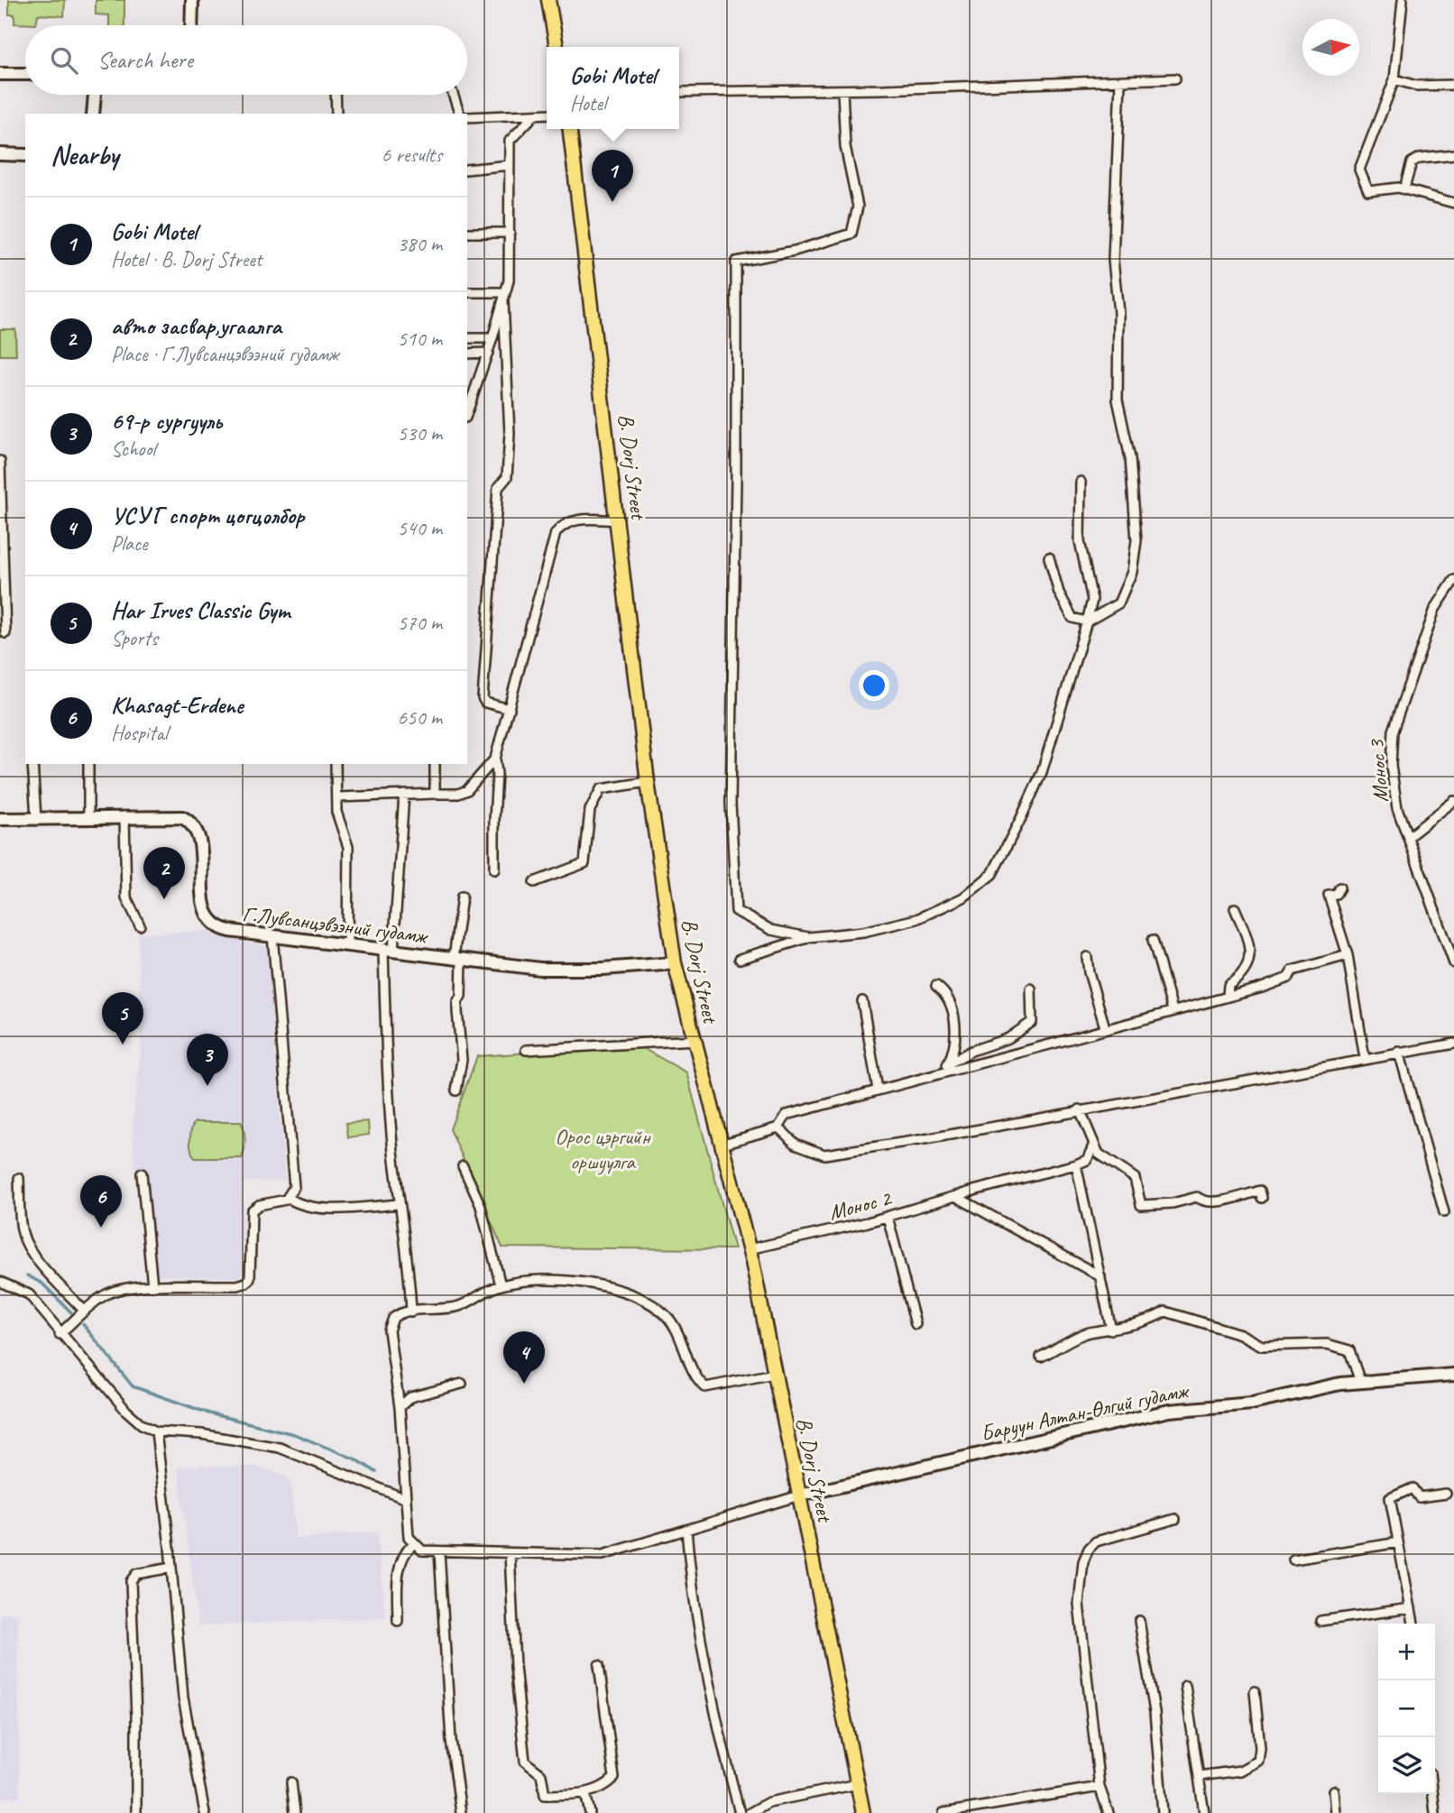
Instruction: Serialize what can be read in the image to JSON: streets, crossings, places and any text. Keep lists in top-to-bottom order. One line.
{"streets":{"main road":["B. Dorj Street"],"street":["Монос 3","Г.Лувсанцэвээний гудамж","Монос 2","Баруун Алтан-Өлгий гудамж"]},"crossings":[["B. Dorj Street","Г.Лувсанцэвээний гудамж"],["B. Dorj Street","Монос 2"],["B. Dorj Street","Баруун Алтан-Өлгий гудамж"]],"parks":["Орос цэргийн оршуулга"],"north":"right","page":{"search":"Search here","popup":["Gobi Motel","Hotel"],"heading":["Nearby","6 results"],"pins":["1","2","5","3","6","4"],"list":[{"mark":"1","name":"Gobi Motel","note":"Hotel · B. Dorj Street","value":"380 m"},{"mark":"2","name":"авто засвар,угаалга","note":"Place · Г.Лувсанцэвээний гудамж","value":"510 m"},{"mark":"3","name":"69-р сургууль","note":"School","value":"530 m"},{"mark":"4","name":"УСУГ спорт цогцолбор","note":"Place","value":"540 m"},{"mark":"5","name":"Har Irves Classic Gym","note":"Sports","value":"570 m"},{"mark":"6","name":"Khasagt-Erdene","note":"Hospital","value":"650 m"}],"map_buttons":["+","−"]}}
